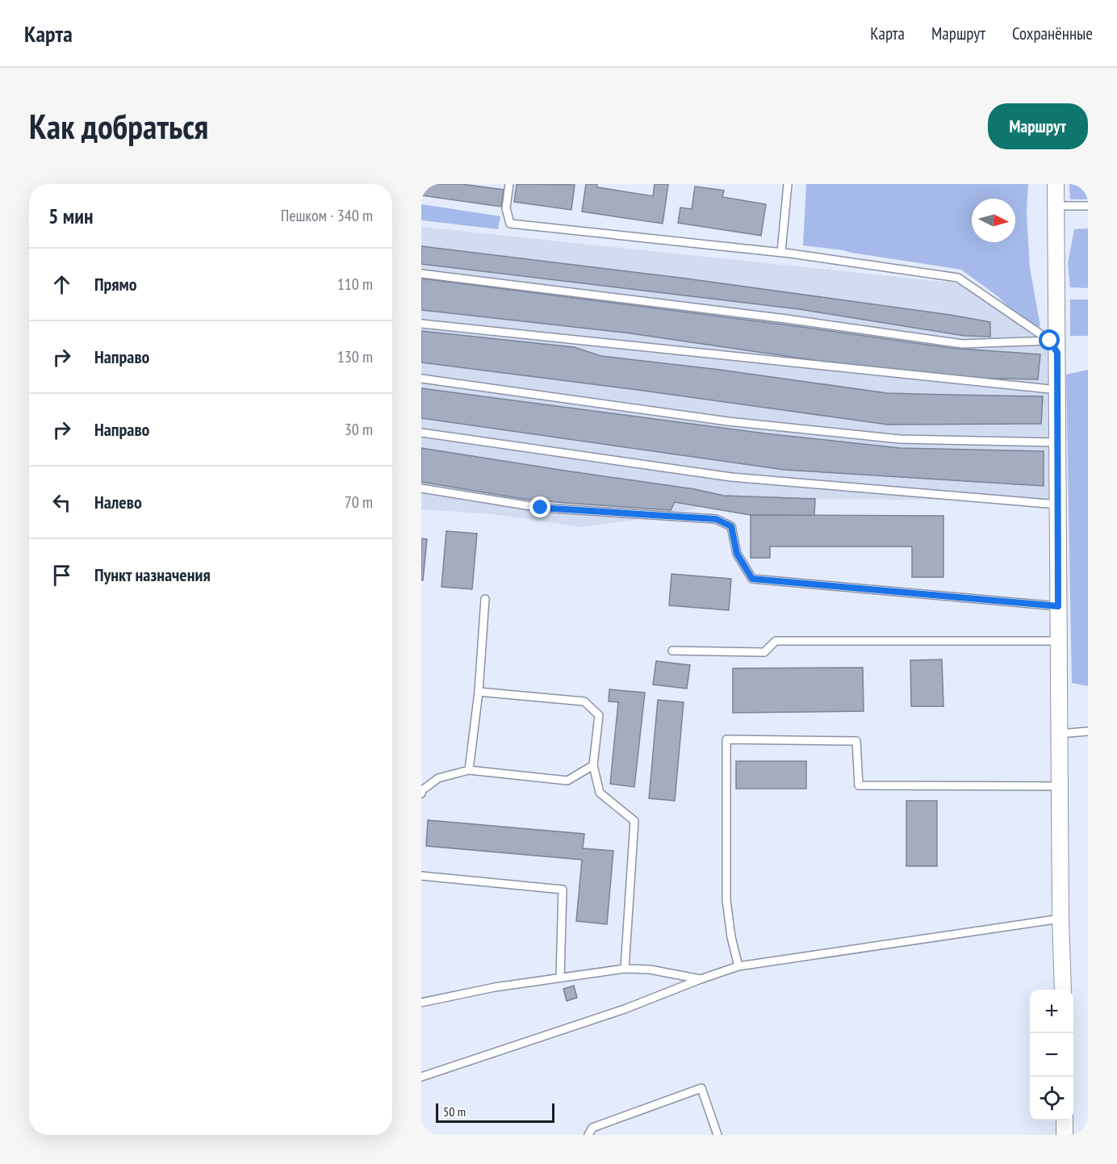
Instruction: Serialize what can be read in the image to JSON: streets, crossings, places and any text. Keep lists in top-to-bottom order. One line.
{"scale_bar":"50 m","north":"right","page":{"header":"Карта","nav":["Карта","Маршрут","Сохранённые"],"buttons":"Маршрут","title":"Как добраться","heading":["5 мин","Пешком · 340 m"],"list":[["Прямо","110 m"],["Направо","130 m"],["Направо","30 m"],["Налево","70 m"],"Пункт назначения"],"map_buttons":["+","−"],"scale":"50 m"}}
